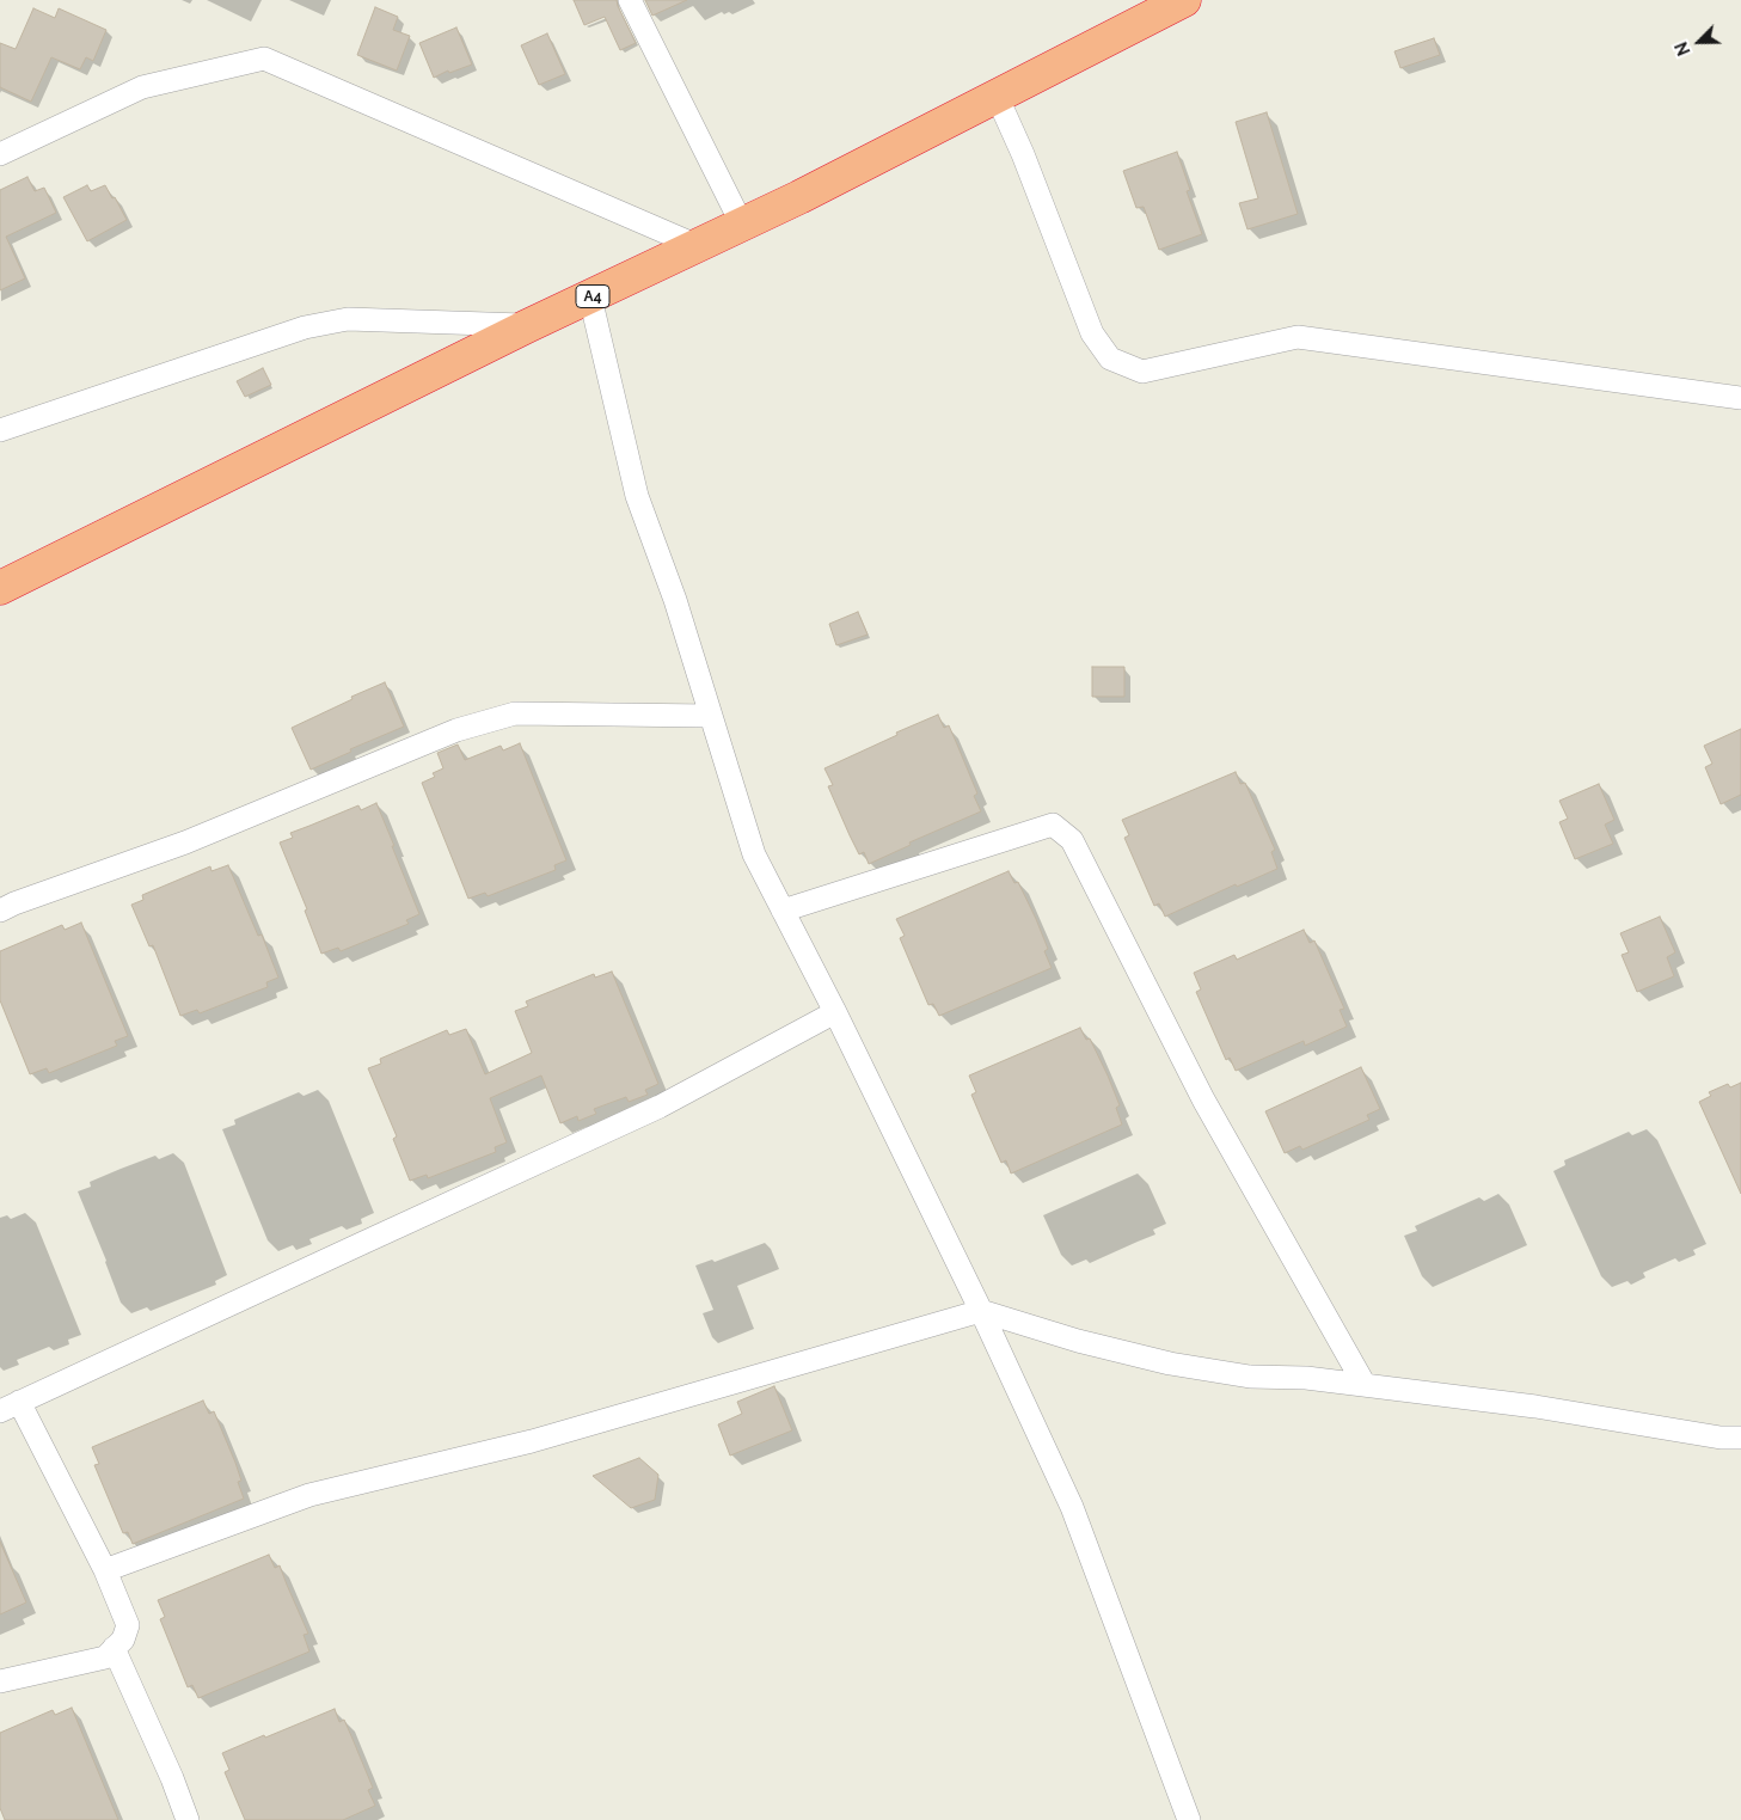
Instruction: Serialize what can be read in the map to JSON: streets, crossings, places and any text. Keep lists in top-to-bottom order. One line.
{"streets":{"highway":["A4"]},"north":"bottom left"}
